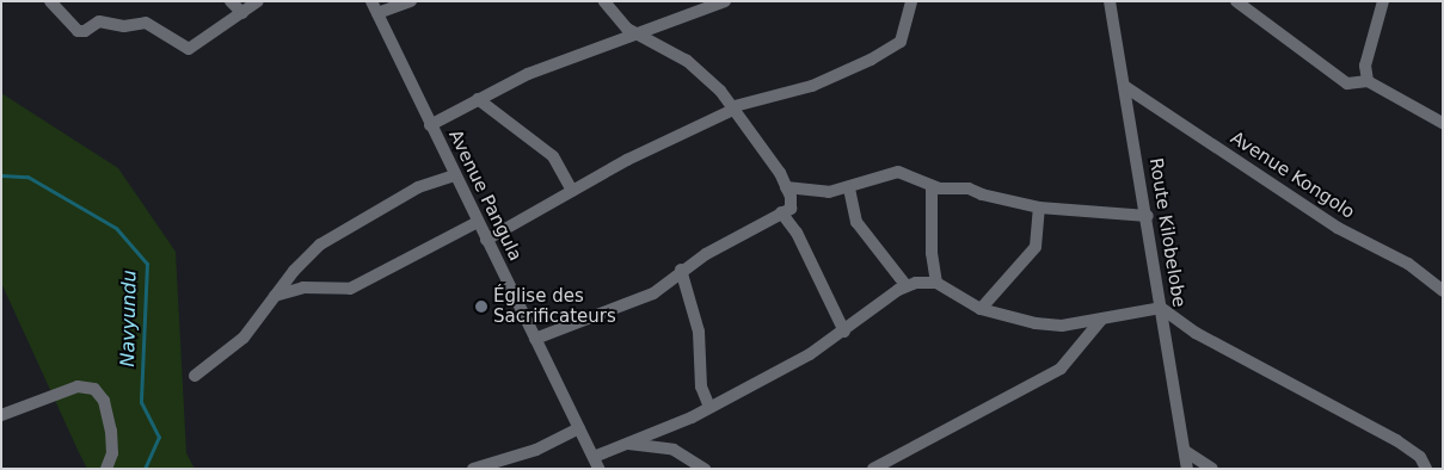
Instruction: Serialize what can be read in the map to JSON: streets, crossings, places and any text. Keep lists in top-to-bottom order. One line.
{"streets":{"street":["Avenue Kongolo","Avenue Pangula","Route Kilobelobe"]},"crossings":[["Avenue Kongolo","Route Kilobelobe"]],"water":["Navyundu"],"places":["Église des Sacrificateurs"]}
